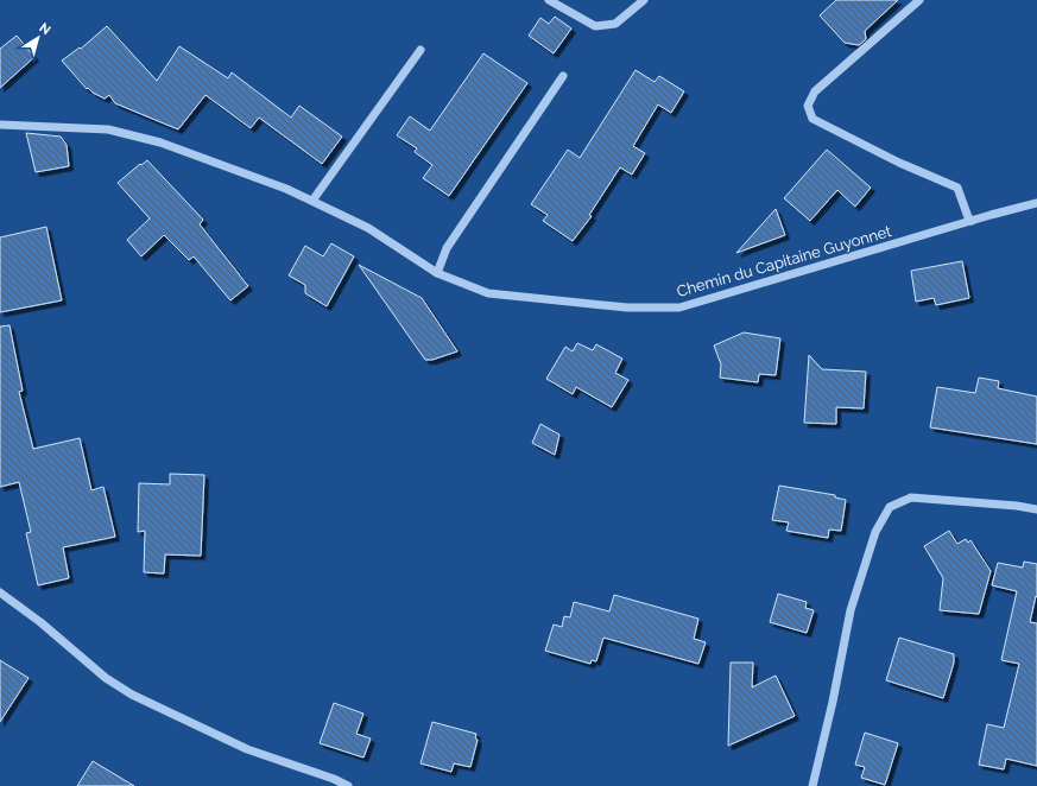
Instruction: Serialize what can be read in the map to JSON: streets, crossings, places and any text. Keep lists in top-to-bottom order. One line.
{"streets":{"street":["Chemin du Capitaine Guyonnet"]},"north":"top right"}
